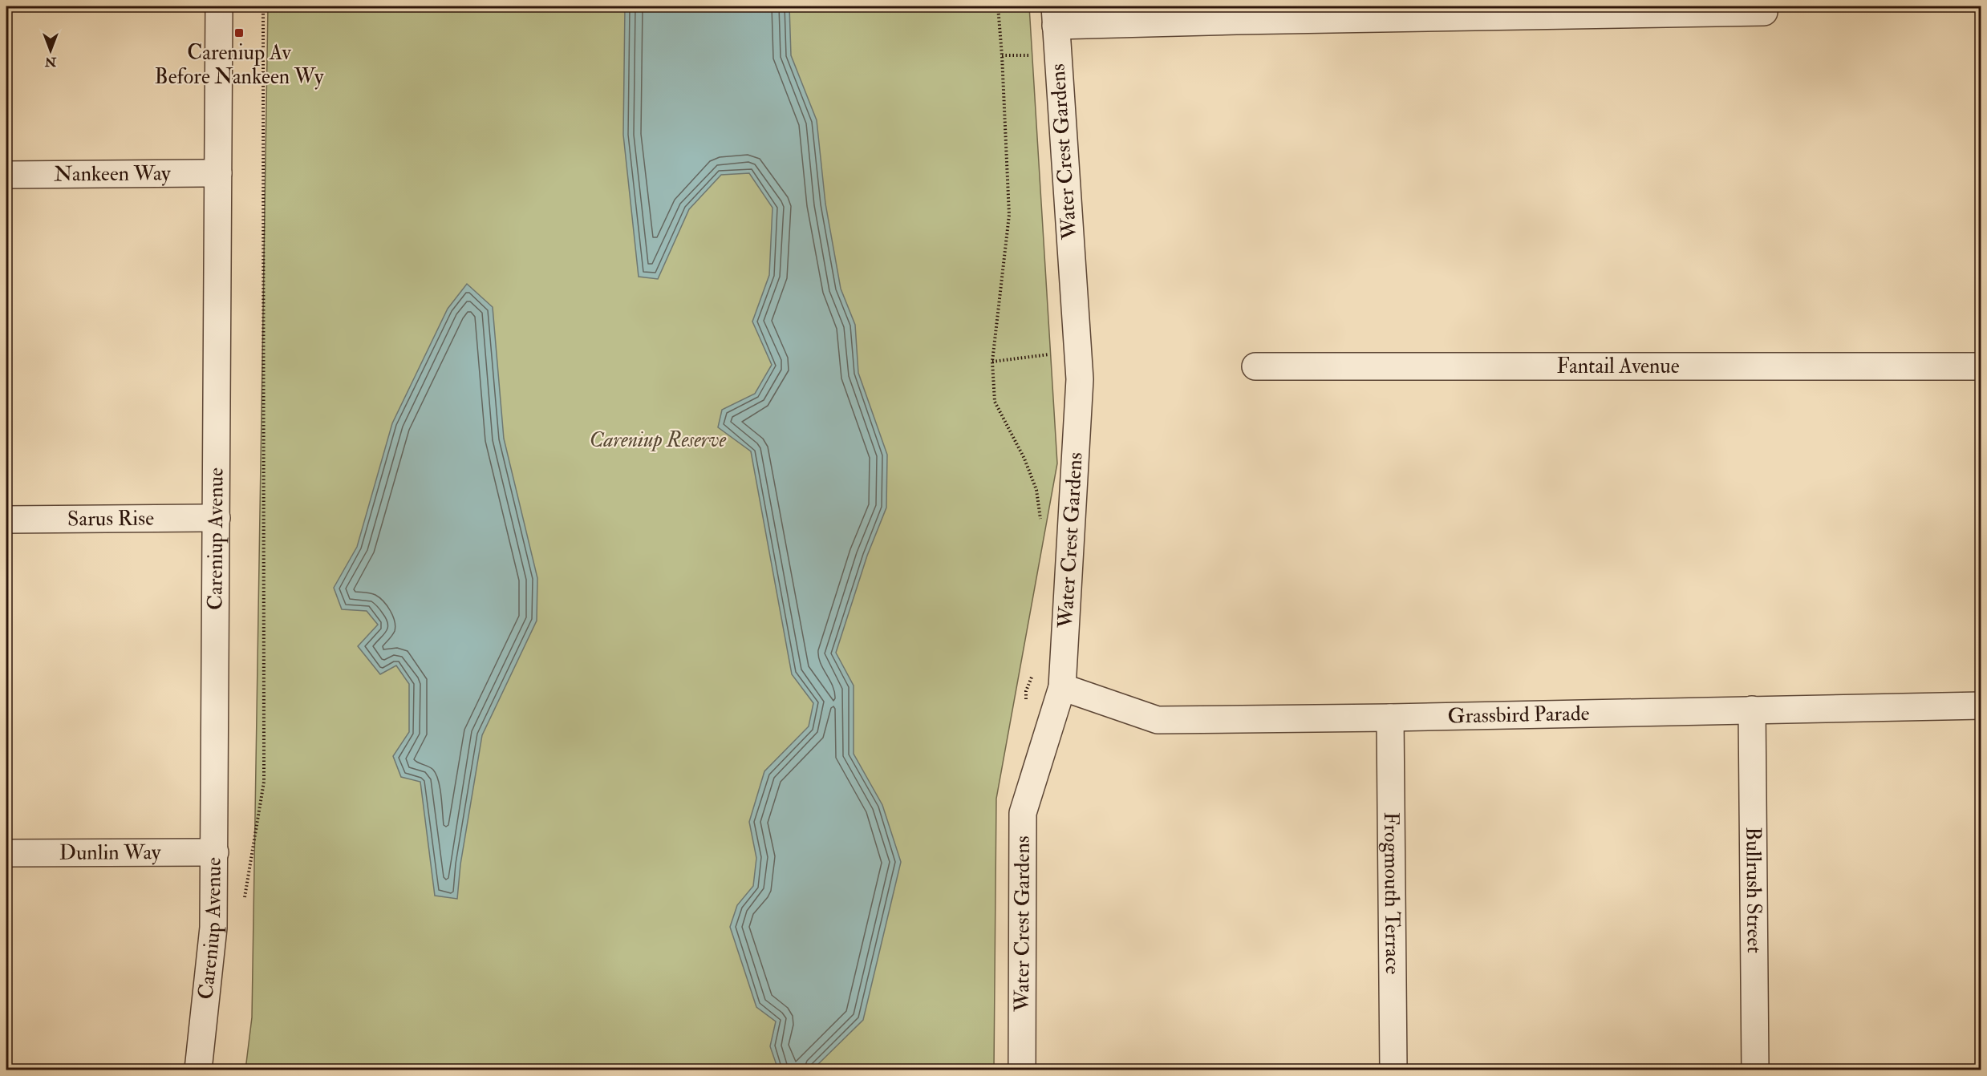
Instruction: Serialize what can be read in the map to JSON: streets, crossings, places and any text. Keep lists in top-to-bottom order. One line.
{"streets":{"street":["Water Crest Gardens","Nankeen Way","Fantail Avenue","Sarus Rise","Careniup Avenue","Grassbird Parade","Dunlin Way","Bullrush Street","Frogmouth Terrace"]},"crossings":[["Water Crest Gardens","Grassbird Parade"],["Nankeen Way","Careniup Avenue"],["Sarus Rise","Careniup Avenue"],["Careniup Avenue","Dunlin Way"],["Grassbird Parade","Bullrush Street"],["Grassbird Parade","Frogmouth Terrace"]],"parks":["Careniup Reserve"],"places":{"transit":["Careniup Av Before Nankeen Wy"]},"north":"bottom"}
